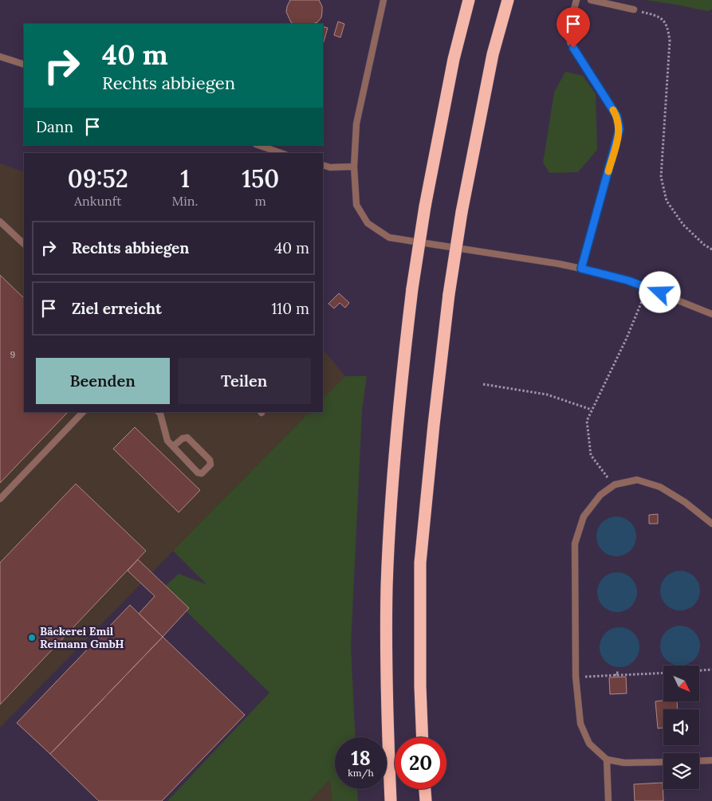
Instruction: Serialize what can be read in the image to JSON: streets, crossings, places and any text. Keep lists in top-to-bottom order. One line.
{"places":["Bäckerei Emil Reimann GmbH"],"house_numbers":["9"],"north":"bottom right","page":{"turn":["40 m","Rechts abbiegen"],"then":"Dann","eta":["09:52","Ankunft","1","Min.","150","m"],"list":[{"name":"Rechts abbiegen","value":"40 m"},{"name":"Ziel erreicht","value":"110 m"}],"buttons":["Beenden","Teilen"],"speed":"18 km/h","limit":"20"}}
